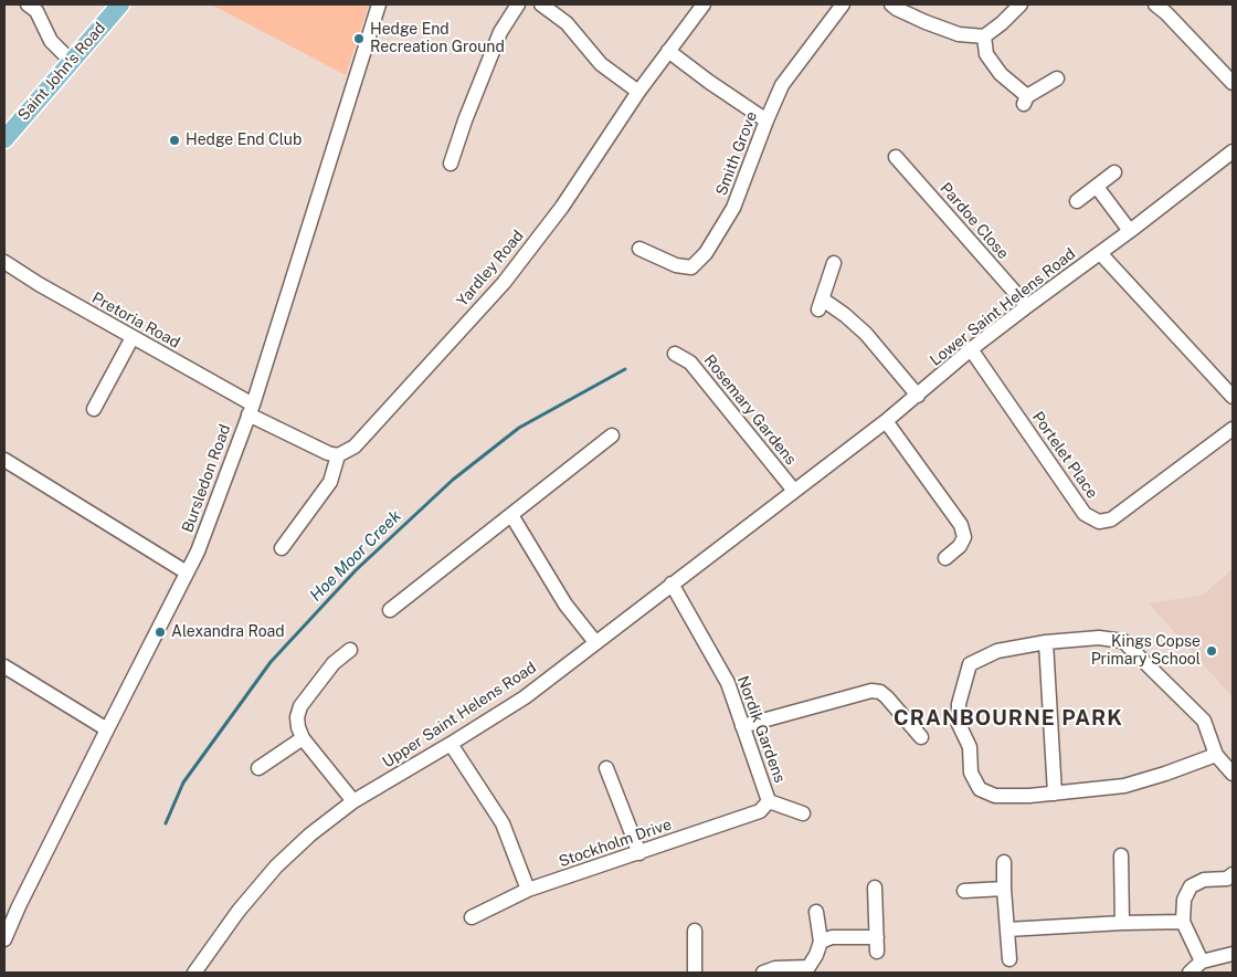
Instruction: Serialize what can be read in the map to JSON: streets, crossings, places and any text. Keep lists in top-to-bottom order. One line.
{"streets":{"main road":["Saint John's Road"],"street":["Smith Grove","Pardoe Close","Yardley Road","Lower Saint Helens Road","Pretoria Road","Rosemary Gardens","Portelet Place","Bursledon Road","Upper Saint Helens Road","Nordik Gardens","Stockholm Drive"]},"crossings":[["Pardoe Close","Lower Saint Helens Road"],["Lower Saint Helens Road","Rosemary Gardens"],["Lower Saint Helens Road","Portelet Place"],["Lower Saint Helens Road","Upper Saint Helens Road"],["Pretoria Road","Bursledon Road"],["Rosemary Gardens","Upper Saint Helens Road"],["Upper Saint Helens Road","Nordik Gardens"],["Nordik Gardens","Stockholm Drive"]],"districts":["CRANBOURNE PARK"],"water":["Hoe Moor Creek"],"places":["Hedge End Recreation Ground","Hedge End Club","Alexandra Road","Kings Copse Primary School"]}
